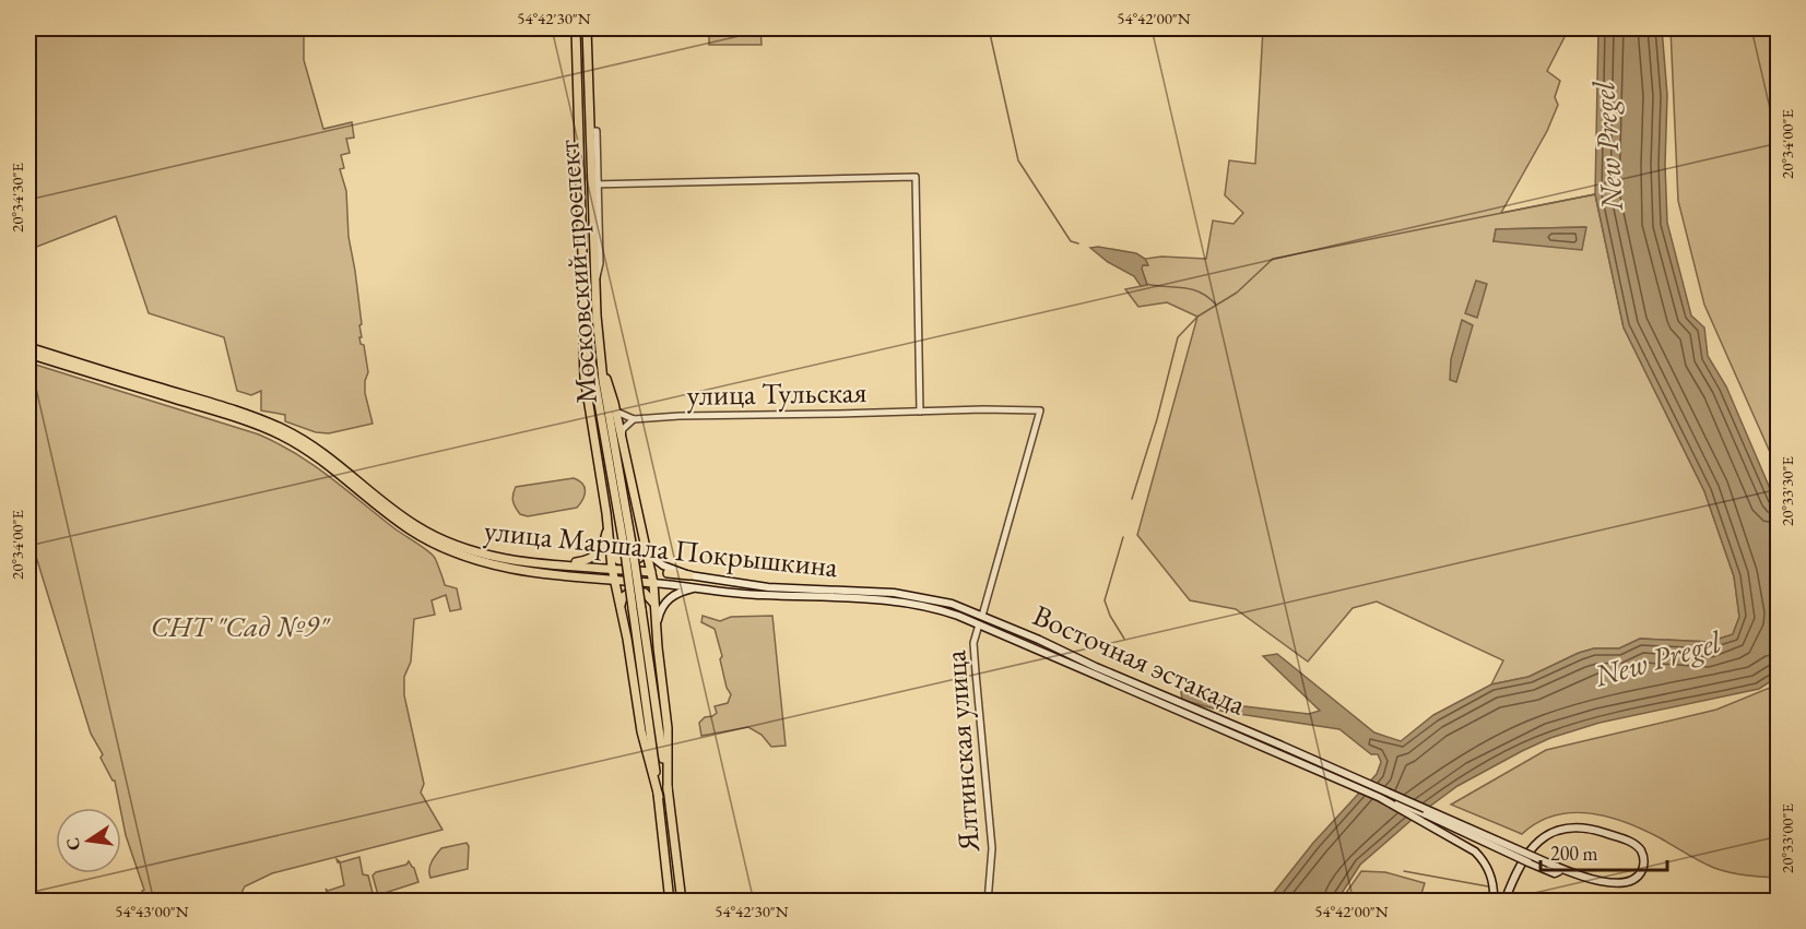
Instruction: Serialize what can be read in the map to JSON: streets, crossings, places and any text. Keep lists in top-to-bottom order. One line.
{"streets":{"main road":["Московский проспект","улица Маршала Покрышкина","Восточная эстакада","Ялтинская улица"],"street":["улица Тульская"]},"crossings":[["улица Тульская","Ялтинская улица"],["улица Маршала Покрышкина","Восточная эстакада"],["улица Маршала Покрышкина","Ялтинская улица"],["Восточная эстакада","Ялтинская улица"]],"water":["New Pregel"],"parks":["СНТ \"Сад №9\""],"scale_bar":"200 m","north":"left","coordinates":["54°42'30\"N","54°42'00\"N","20°34'00\"E","20°34'30\"E","20°33'30\"E","20°33'00\"E","54°43'00\"N"]}
